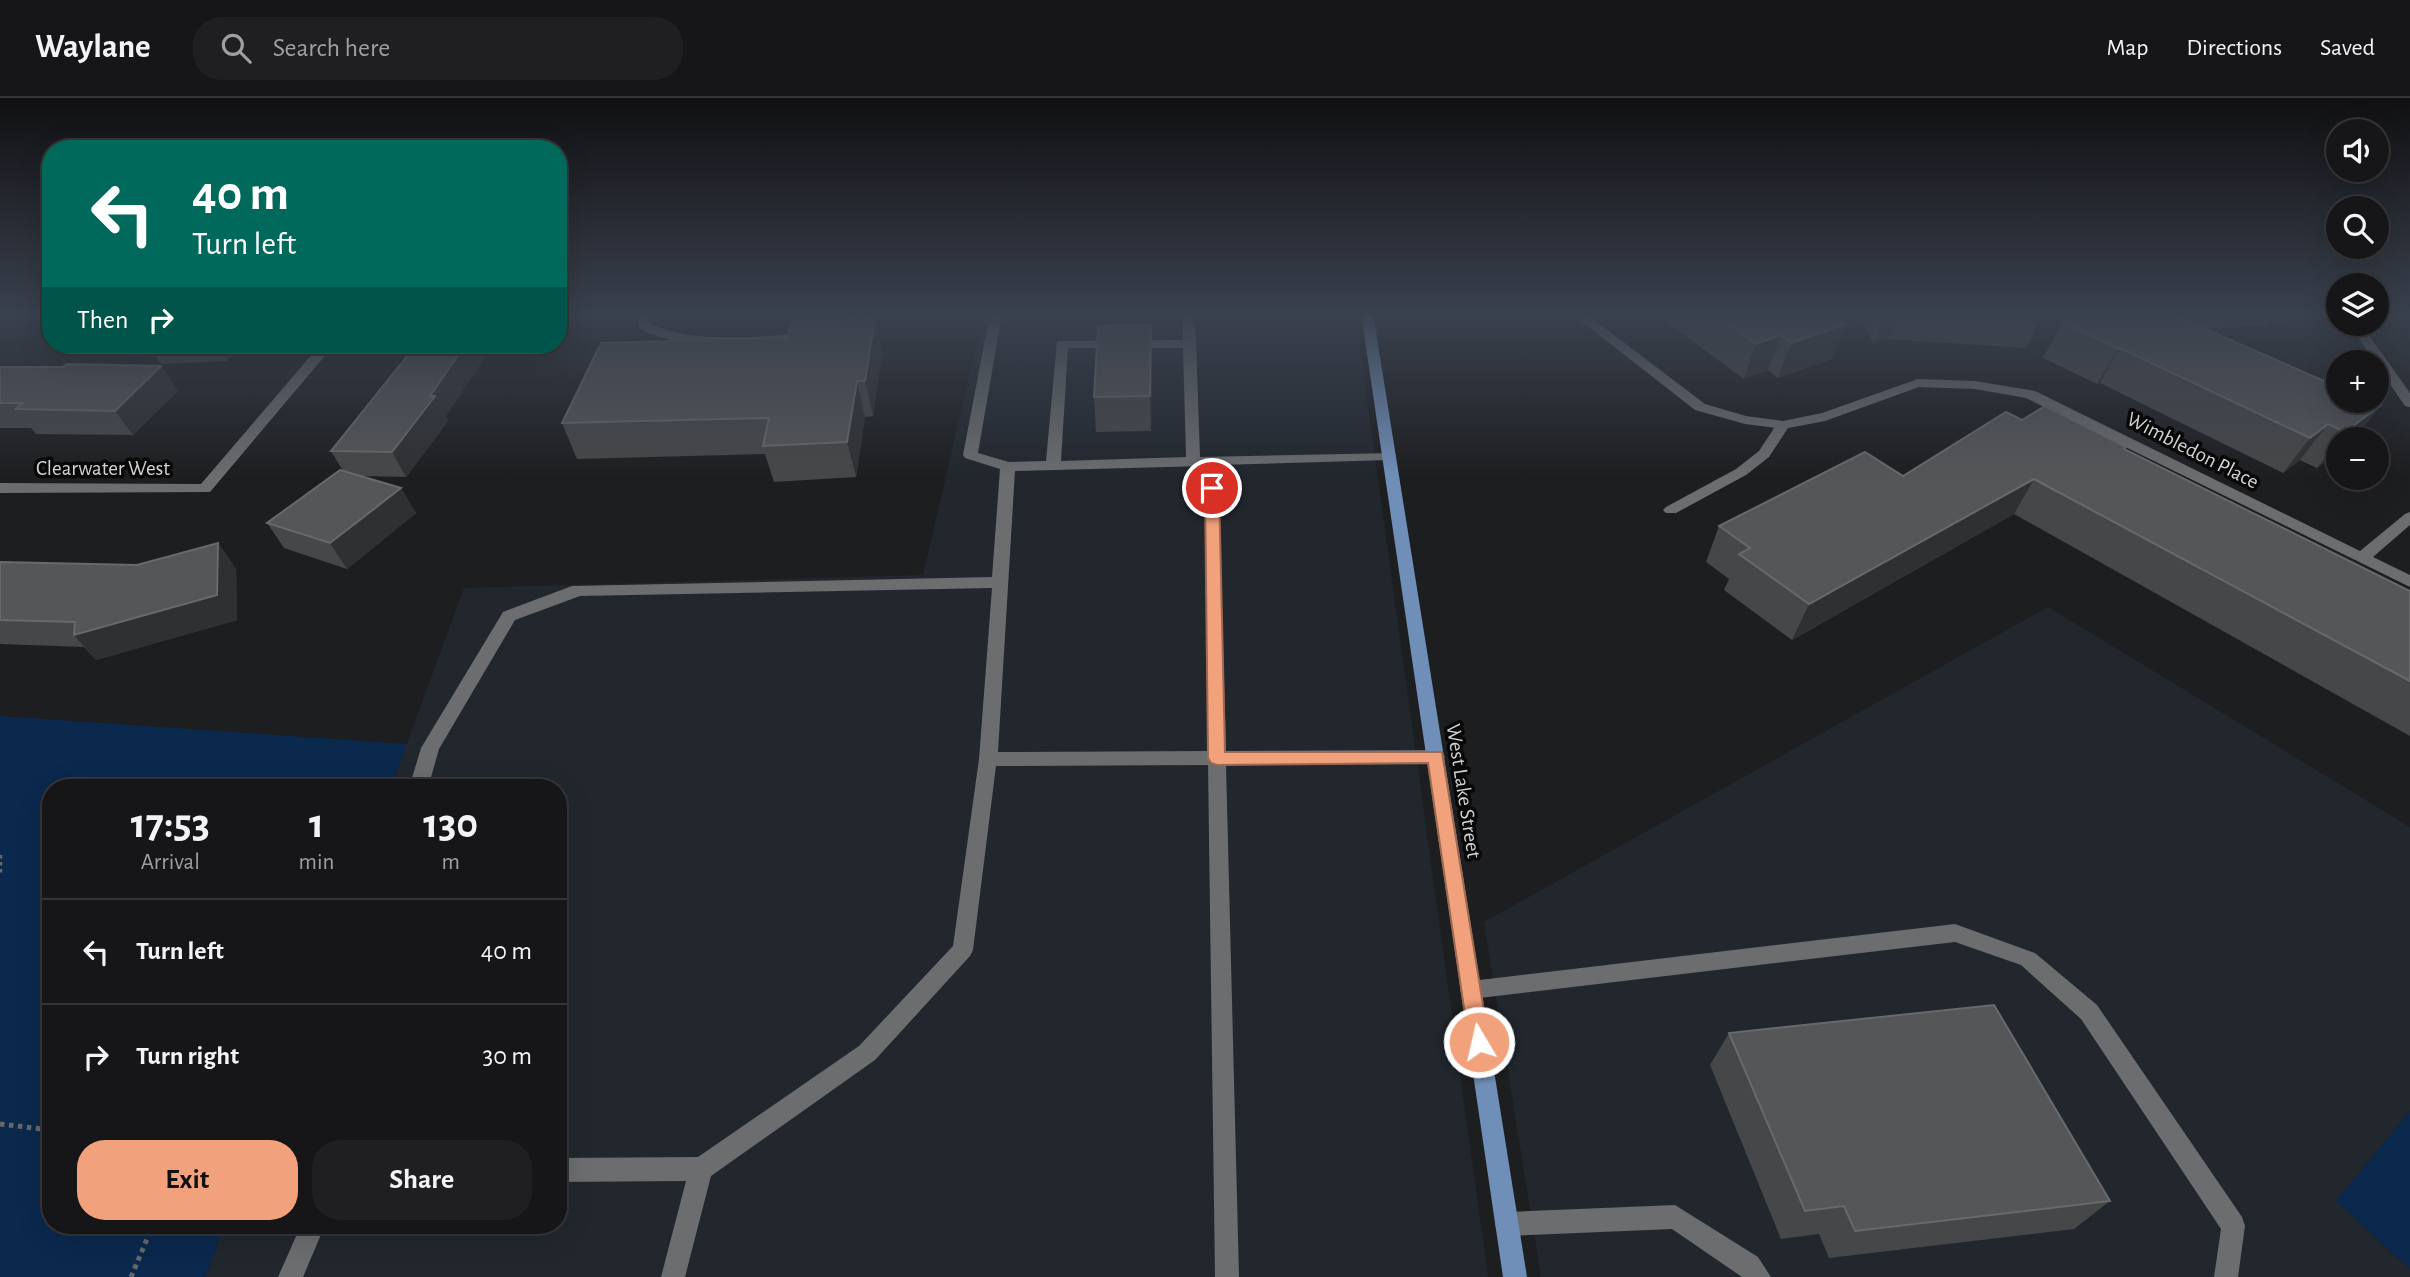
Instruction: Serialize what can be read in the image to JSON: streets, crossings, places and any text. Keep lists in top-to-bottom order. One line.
{"streets":{"main road":["West Lake Street"],"street":["Wimbledon Place","Clearwater West"]},"page":{"header":"Waylane","search":"Search here","nav":["Map","Directions","Saved"],"map_buttons":["+","−"],"turn":["40 m","Turn left"],"then":"Then","eta":["17:53","Arrival","1","min","130","m"],"list":[{"name":"Turn left","value":"40 m"},{"name":"Turn right","value":"30 m"}],"buttons":["Exit","Share"]}}
